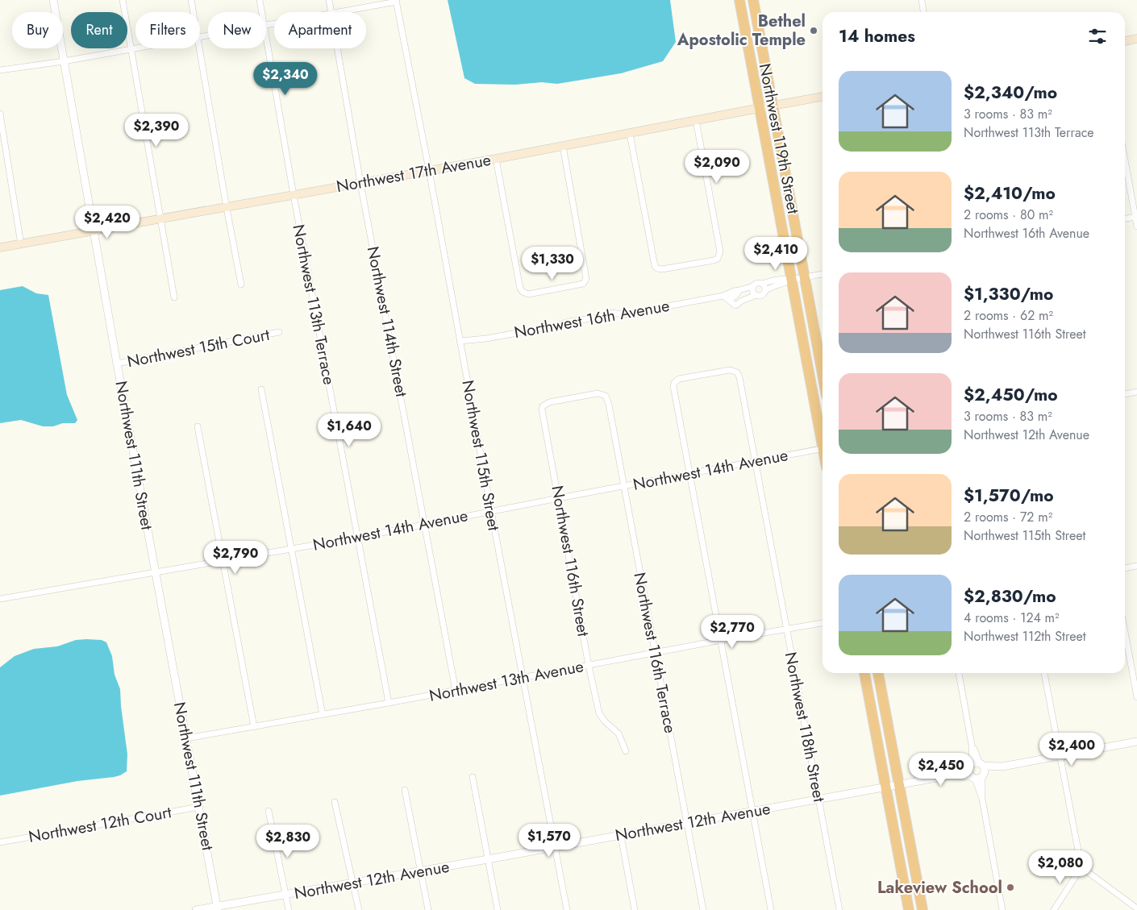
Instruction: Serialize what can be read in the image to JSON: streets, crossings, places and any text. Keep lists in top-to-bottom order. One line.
{"streets":{"highway":["Northwest 119th Street"],"main road":["Northwest 17th Avenue"],"street":["Northwest 113th Terrace","Northwest 16th Avenue","Northwest 114th Street","Northwest 15th Court","Northwest 111th Street","Northwest 115th Street","Northwest 14th Avenue","Northwest 116th Street","Northwest 116th Terrace","Northwest 13th Avenue","Northwest 118th Street","Northwest 12th Avenue","Northwest 12th Court"]},"crossings":[["Northwest 119th Street","Northwest 17th Avenue"],["Northwest 119th Street","Northwest 16th Avenue"],["Northwest 17th Avenue","Northwest 113th Terrace"],["Northwest 17th Avenue","Northwest 114th Street"],["Northwest 17th Avenue","Northwest 111th Street"],["Northwest 17th Avenue","Northwest 115th Street"],["Northwest 113th Terrace","Northwest 14th Avenue"],["Northwest 113th Terrace","Northwest 13th Avenue"],["Northwest 16th Avenue","Northwest 115th Street"],["Northwest 114th Street","Northwest 14th Avenue"],["Northwest 114th Street","Northwest 13th Avenue"],["Northwest 15th Court","Northwest 111th Street"],["Northwest 111th Street","Northwest 14th Avenue"],["Northwest 111th Street","Northwest 13th Avenue"],["Northwest 111th Street","Northwest 12th Avenue"],["Northwest 111th Street","Northwest 12th Court"],["Northwest 115th Street","Northwest 14th Avenue"],["Northwest 115th Street","Northwest 13th Avenue"],["Northwest 115th Street","Northwest 12th Avenue"],["Northwest 14th Avenue","Northwest 116th Street"],["Northwest 14th Avenue","Northwest 116th Terrace"],["Northwest 14th Avenue","Northwest 118th Street"],["Northwest 116th Street","Northwest 116th Terrace"],["Northwest 116th Street","Northwest 13th Avenue"],["Northwest 116th Terrace","Northwest 13th Avenue"],["Northwest 116th Terrace","Northwest 12th Avenue"],["Northwest 13th Avenue","Northwest 118th Street"],["Northwest 118th Street","Northwest 12th Avenue"]],"places":["Bethel Apostolic Temple","Lakeview School"],"page":{"chip":["Buy","Rent","Filters","New","Apartment"],"heading":"14 homes","list":[{"name":"$2,340/mo","note":"3 rooms · 83 m² · Northwest 113th Terrace"},{"name":"$2,410/mo","note":"2 rooms · 80 m² · Northwest 16th Avenue"},{"name":"$1,330/mo","note":"2 rooms · 62 m² · Northwest 116th Street"},{"name":"$2,450/mo","note":"3 rooms · 83 m² · Northwest 12th Avenue"},{"name":"$1,570/mo","note":"2 rooms · 72 m² · Northwest 115th Street"},{"name":"$2,830/mo","note":"4 rooms · 124 m² · Northwest 112th Street"}],"price":["$2,340","$2,390","$2,090","$2,420","$2,410","$1,330","$1,640","$2,790","$2,770","$2,400","$2,450","$1,570","$2,830","$2,080"]}}
